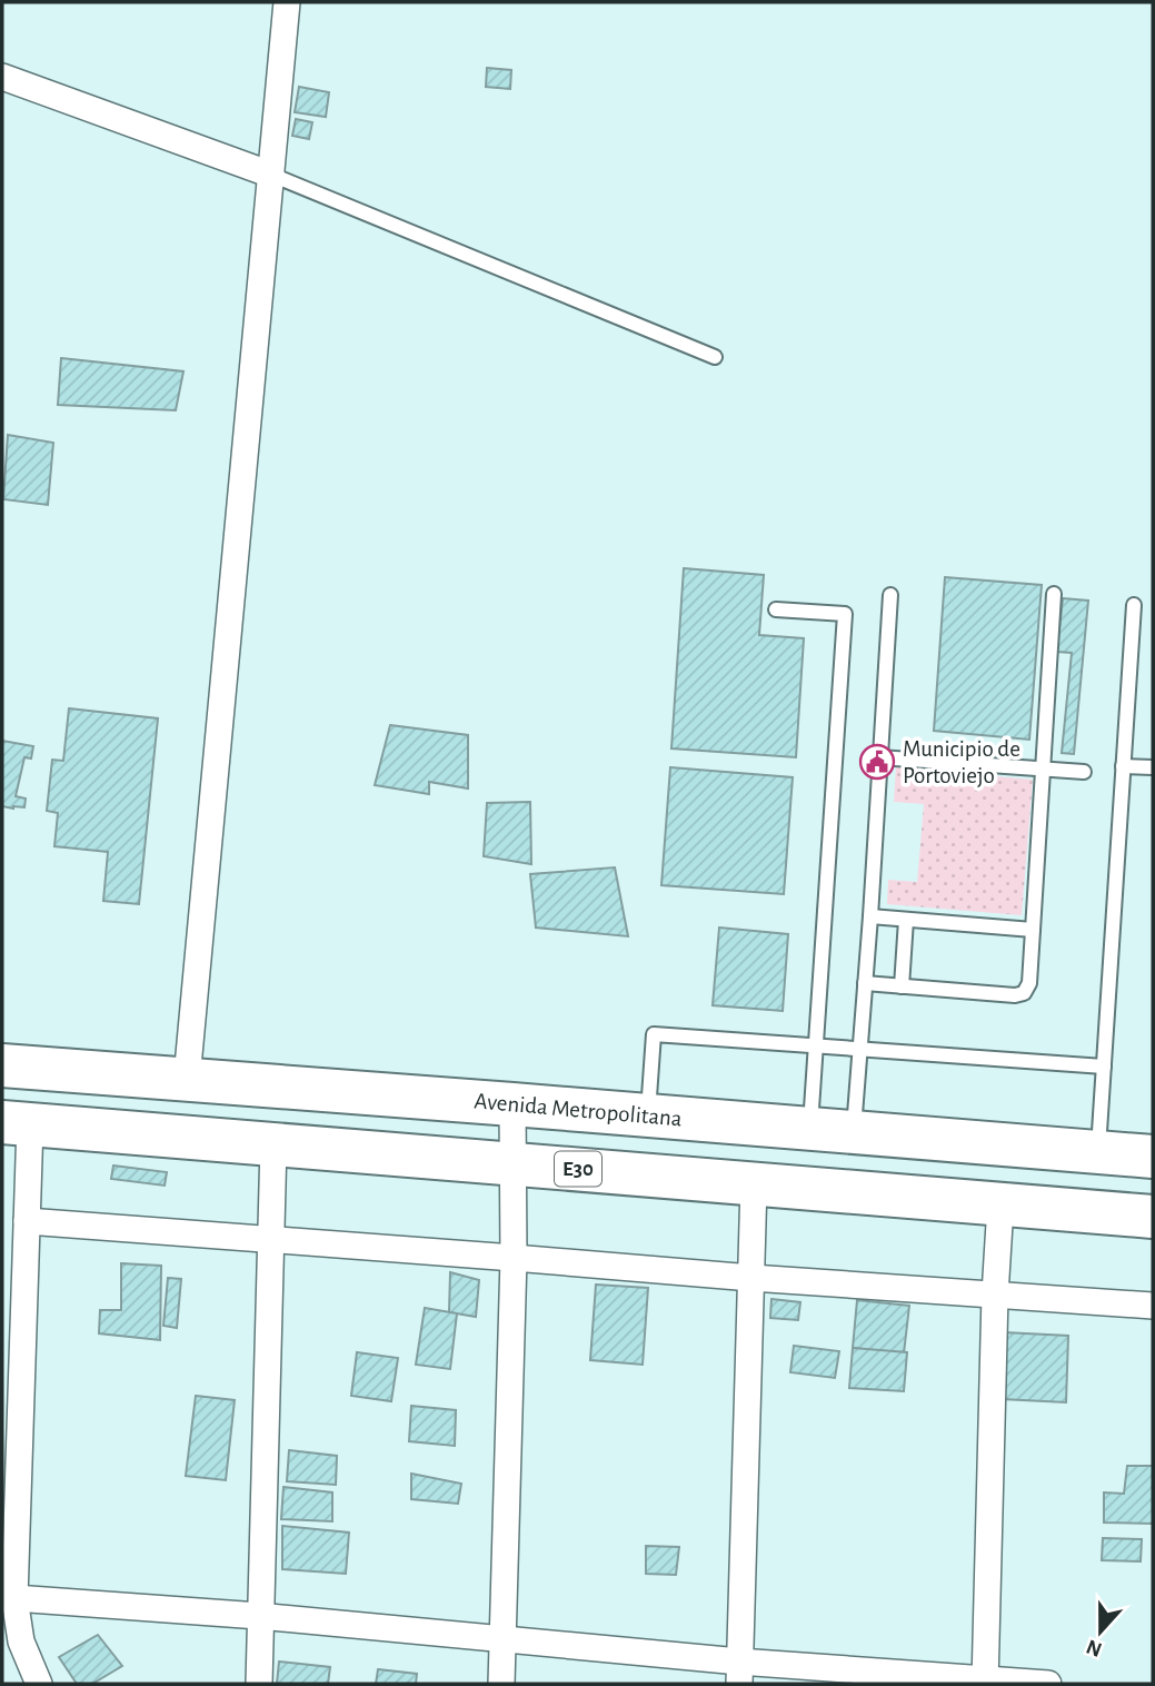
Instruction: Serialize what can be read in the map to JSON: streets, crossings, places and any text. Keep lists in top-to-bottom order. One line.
{"streets":{"highway":["Avenida Metropolitana","E30"]},"places":{"public building":["Municipio de Portoviejo"]},"north":"bottom"}
